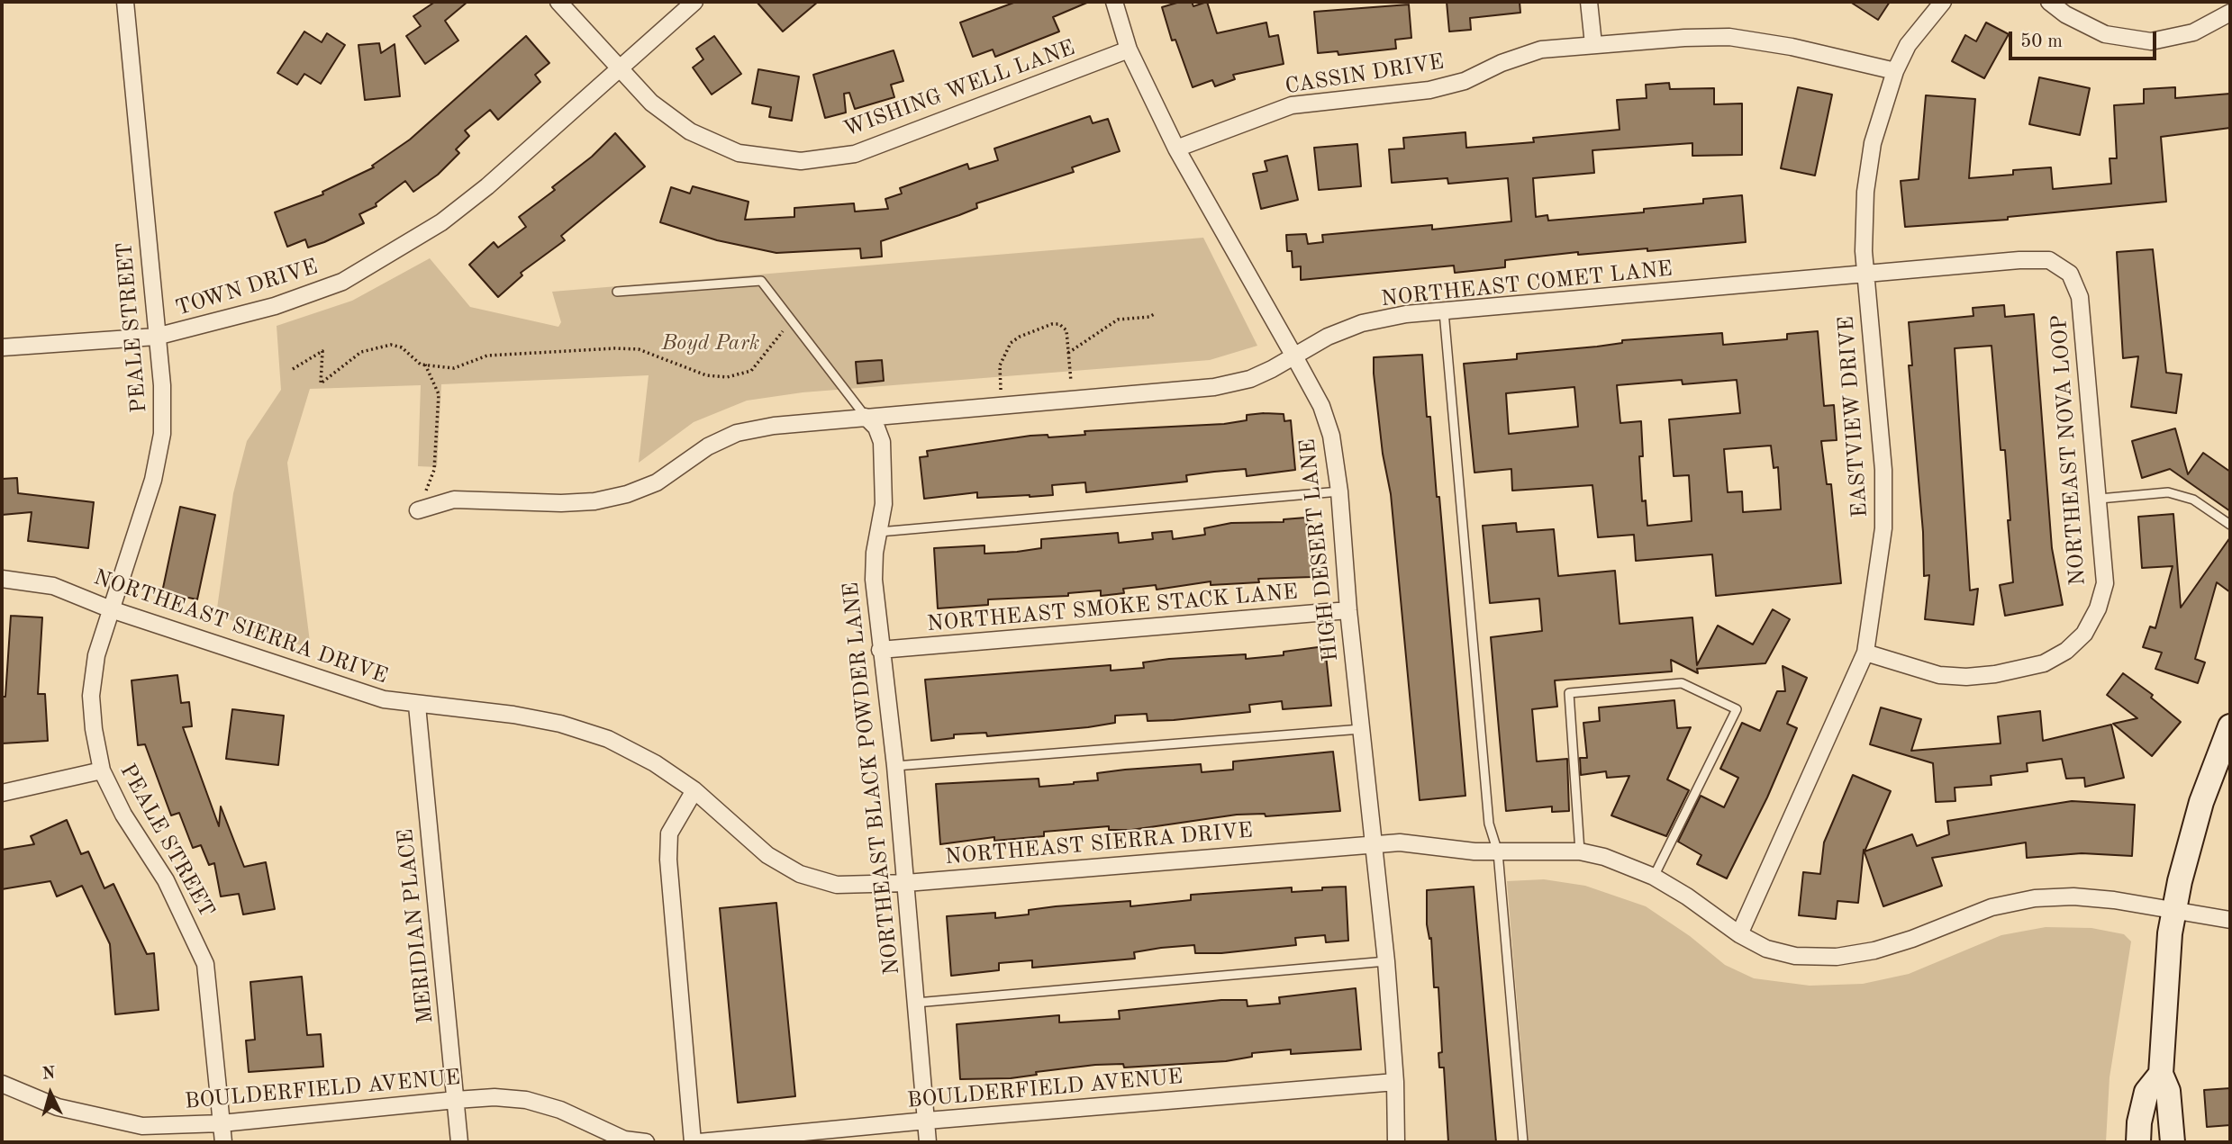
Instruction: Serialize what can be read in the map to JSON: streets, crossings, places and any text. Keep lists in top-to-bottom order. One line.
{"streets":{"street":["CASSIN DRIVE","WISHING WELL LANE","NORTHEAST COMET LANE","TOWN DRIVE","PEALE STREET","EASTVIEW DRIVE","NORTHEAST NOVA LOOP","HIGH DESERT LANE","NORTHEAST SMOKE STACK LANE","NORTHEAST SIERRA DRIVE","NORTHEAST BLACK POWDER LANE","MERIDIAN PLACE","BOULDERFIELD AVENUE"]},"crossings":[["CASSIN DRIVE","EASTVIEW DRIVE"],["CASSIN DRIVE","HIGH DESERT LANE"],["WISHING WELL LANE","TOWN DRIVE"],["WISHING WELL LANE","HIGH DESERT LANE"],["NORTHEAST COMET LANE","EASTVIEW DRIVE"],["NORTHEAST COMET LANE","NORTHEAST NOVA LOOP"],["NORTHEAST COMET LANE","HIGH DESERT LANE"],["NORTHEAST COMET LANE","NORTHEAST BLACK POWDER LANE"],["TOWN DRIVE","PEALE STREET"],["PEALE STREET","NORTHEAST SIERRA DRIVE"],["PEALE STREET","BOULDERFIELD AVENUE"],["EASTVIEW DRIVE","NORTHEAST NOVA LOOP"],["EASTVIEW DRIVE","NORTHEAST SIERRA DRIVE"],["HIGH DESERT LANE","NORTHEAST SMOKE STACK LANE"],["HIGH DESERT LANE","NORTHEAST SIERRA DRIVE"],["HIGH DESERT LANE","BOULDERFIELD AVENUE"],["NORTHEAST SMOKE STACK LANE","NORTHEAST BLACK POWDER LANE"],["NORTHEAST SIERRA DRIVE","NORTHEAST BLACK POWDER LANE"],["NORTHEAST SIERRA DRIVE","MERIDIAN PLACE"],["NORTHEAST BLACK POWDER LANE","BOULDERFIELD AVENUE"],["MERIDIAN PLACE","BOULDERFIELD AVENUE"]],"parks":["Boyd Park"],"scale_bar":"50 m","north":"top"}
